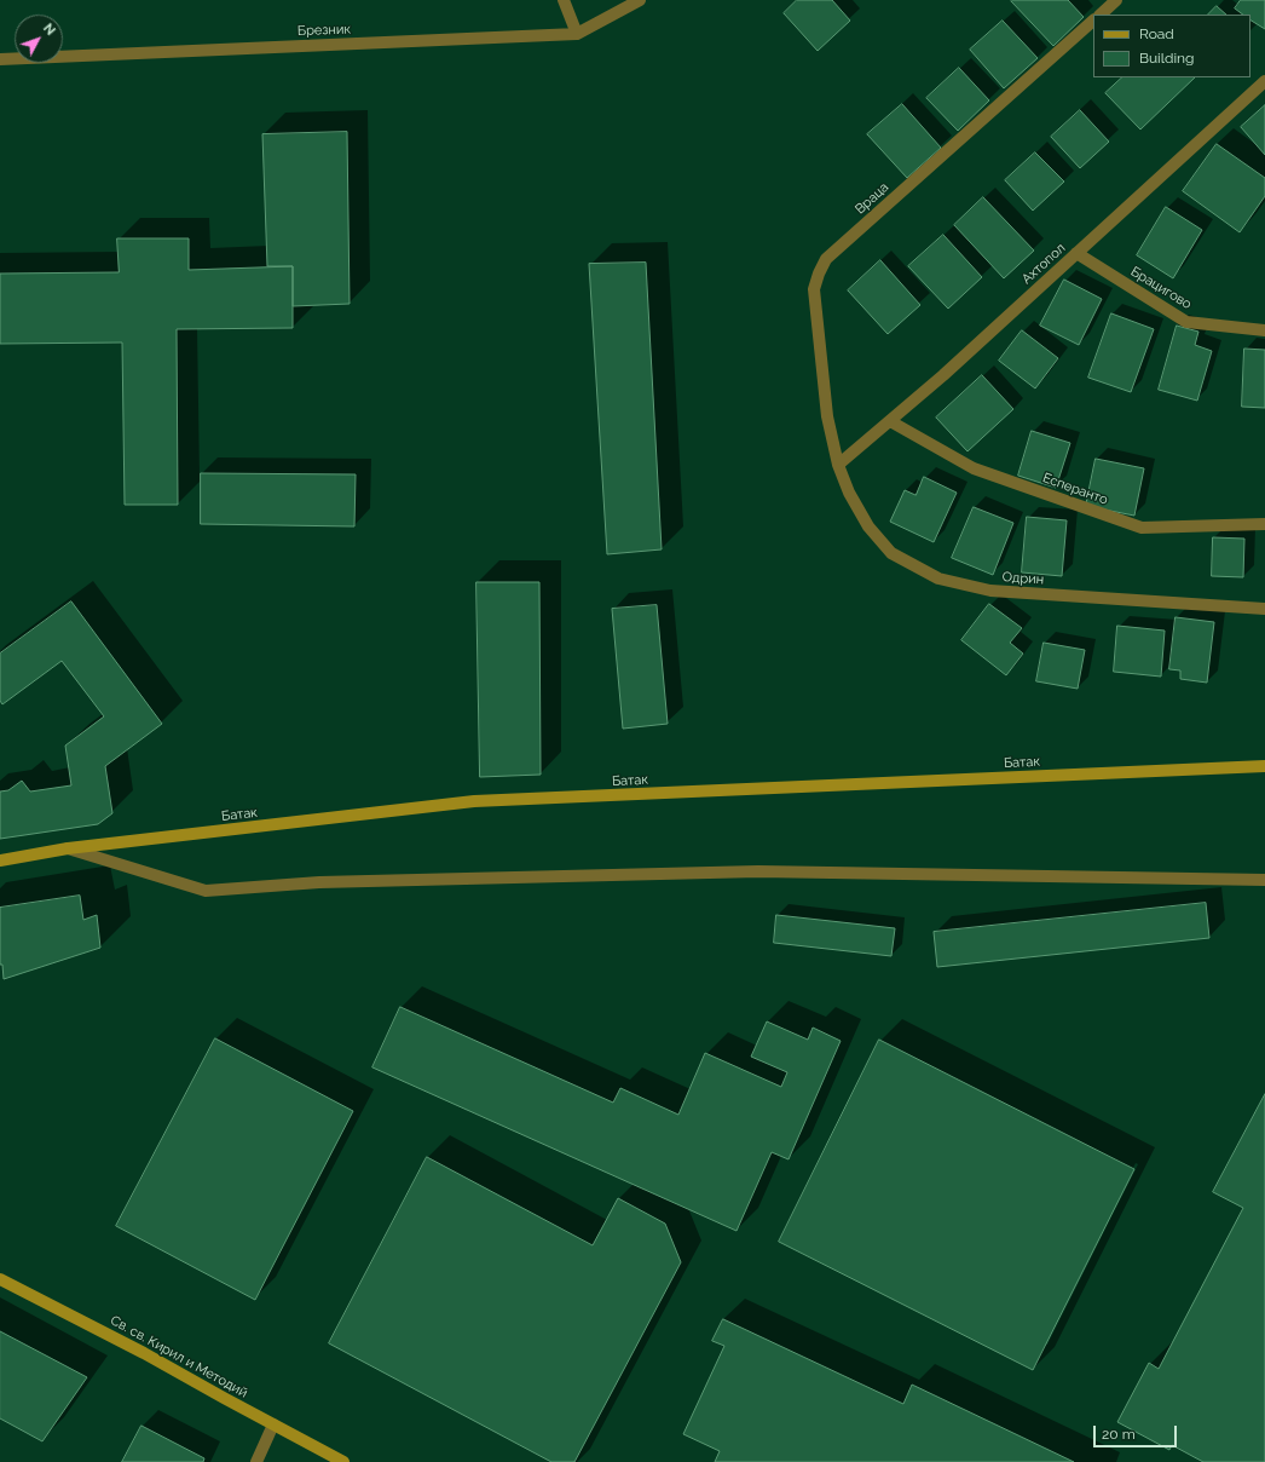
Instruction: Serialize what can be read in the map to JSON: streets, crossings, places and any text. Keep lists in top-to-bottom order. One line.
{"streets":{"street":["Брезник","Враца","Ахтопол","Брацигово","Есперанто","Одрин","Батак","Св. св. Кирил и Методий"]},"crossings":[["Враца","Ахтопол"],["Враца","Одрин"],["Ахтопол","Брацигово"],["Ахтопол","Есперанто"],["Ахтопол","Одрин"]],"legend":["Road","Building"],"scale_bar":"20 m","north":"top right"}
